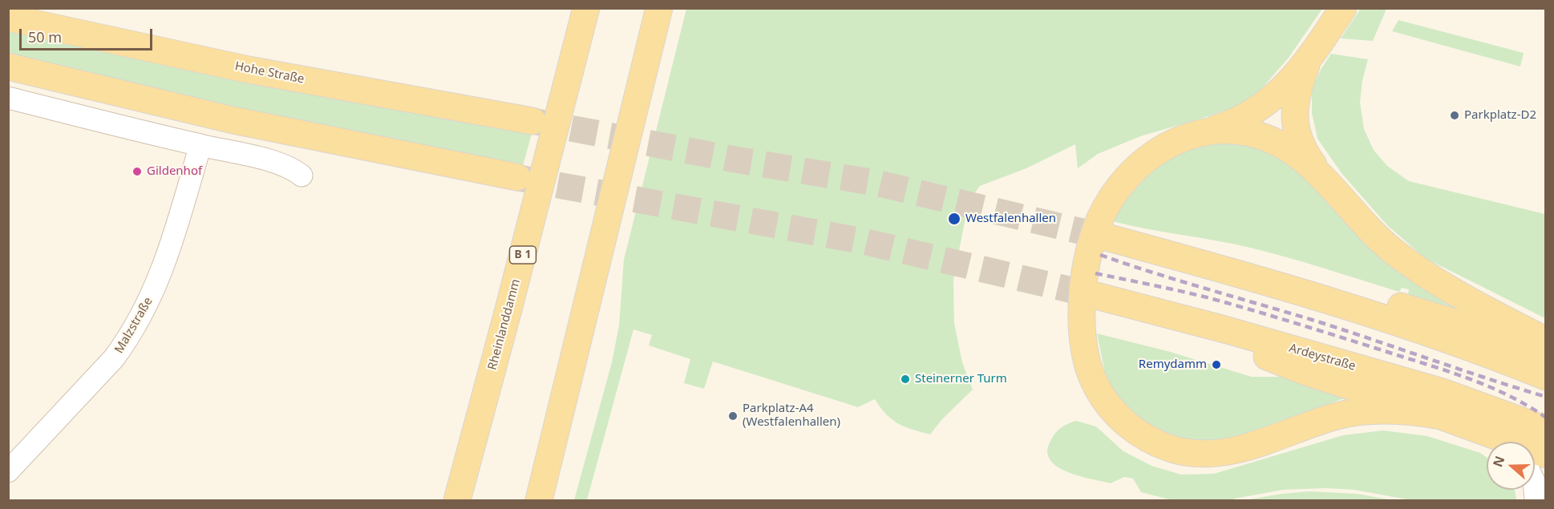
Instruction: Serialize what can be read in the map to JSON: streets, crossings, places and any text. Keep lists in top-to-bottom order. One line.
{"streets":{"main road":["Hohe Straße","B 1","Rheinlanddamm","Ardeystraße"],"street":["Malzstraße"]},"places":["Parkplatz-D2","Gildenhof","Westfalenhallen","Remydamm","Steinerner Turm","Parkplatz-A4 (Westfalenhallen)"],"scale_bar":"50 m","north":"left"}
